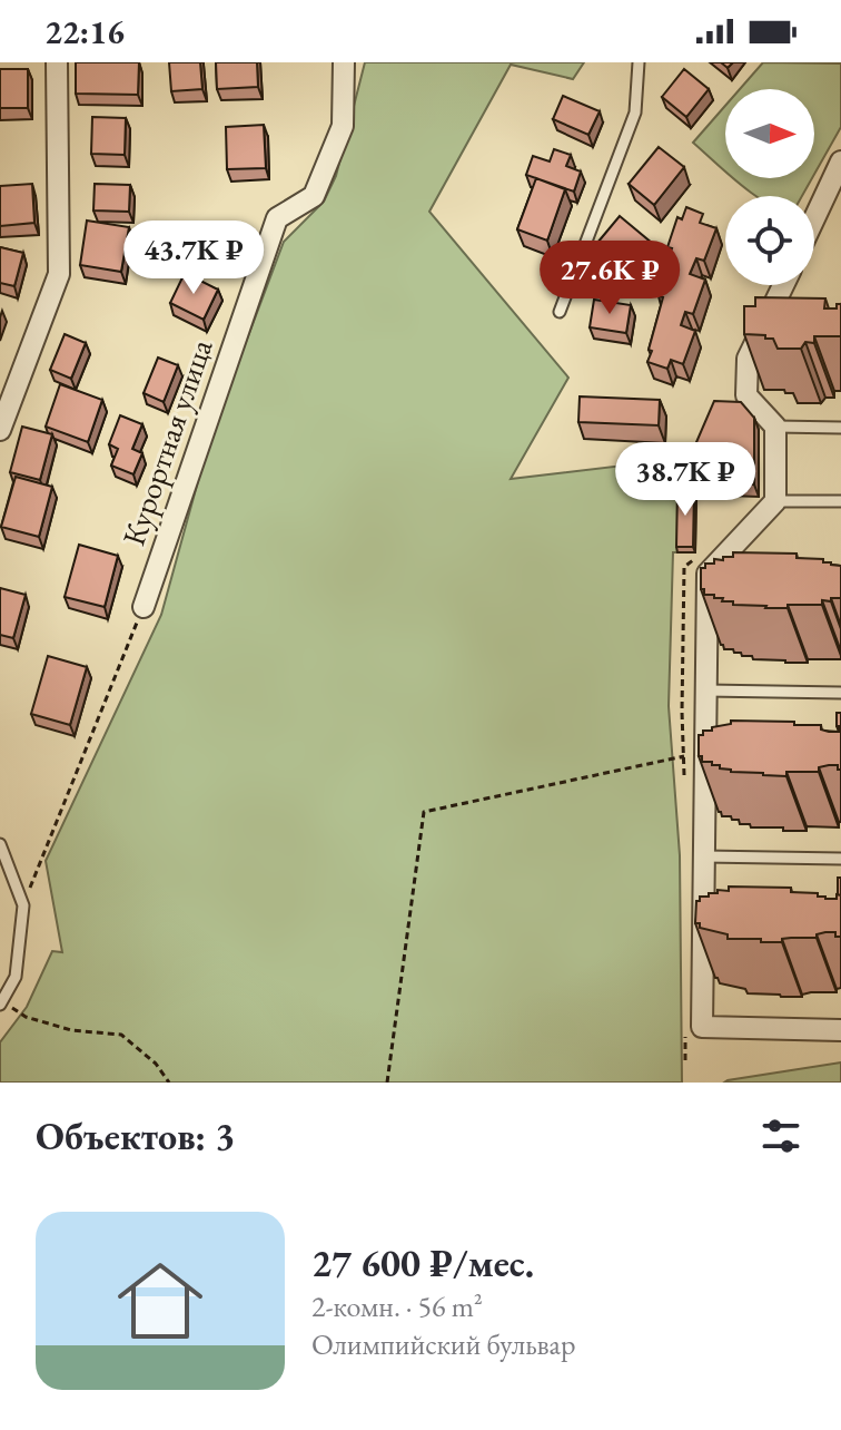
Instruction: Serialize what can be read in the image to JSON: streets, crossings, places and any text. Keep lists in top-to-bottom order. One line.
{"streets":{"street":["Курортная улица"]},"north":"right","page":{"status":"22:16","price":["43.7K ₽","27.6K ₽","38.7K ₽"],"heading":"Объектов: 3","list":[{"name":"27 600 ₽/мес.","note":"2-комн. · 56 m² · Олимпийский бульвар"}]}}
